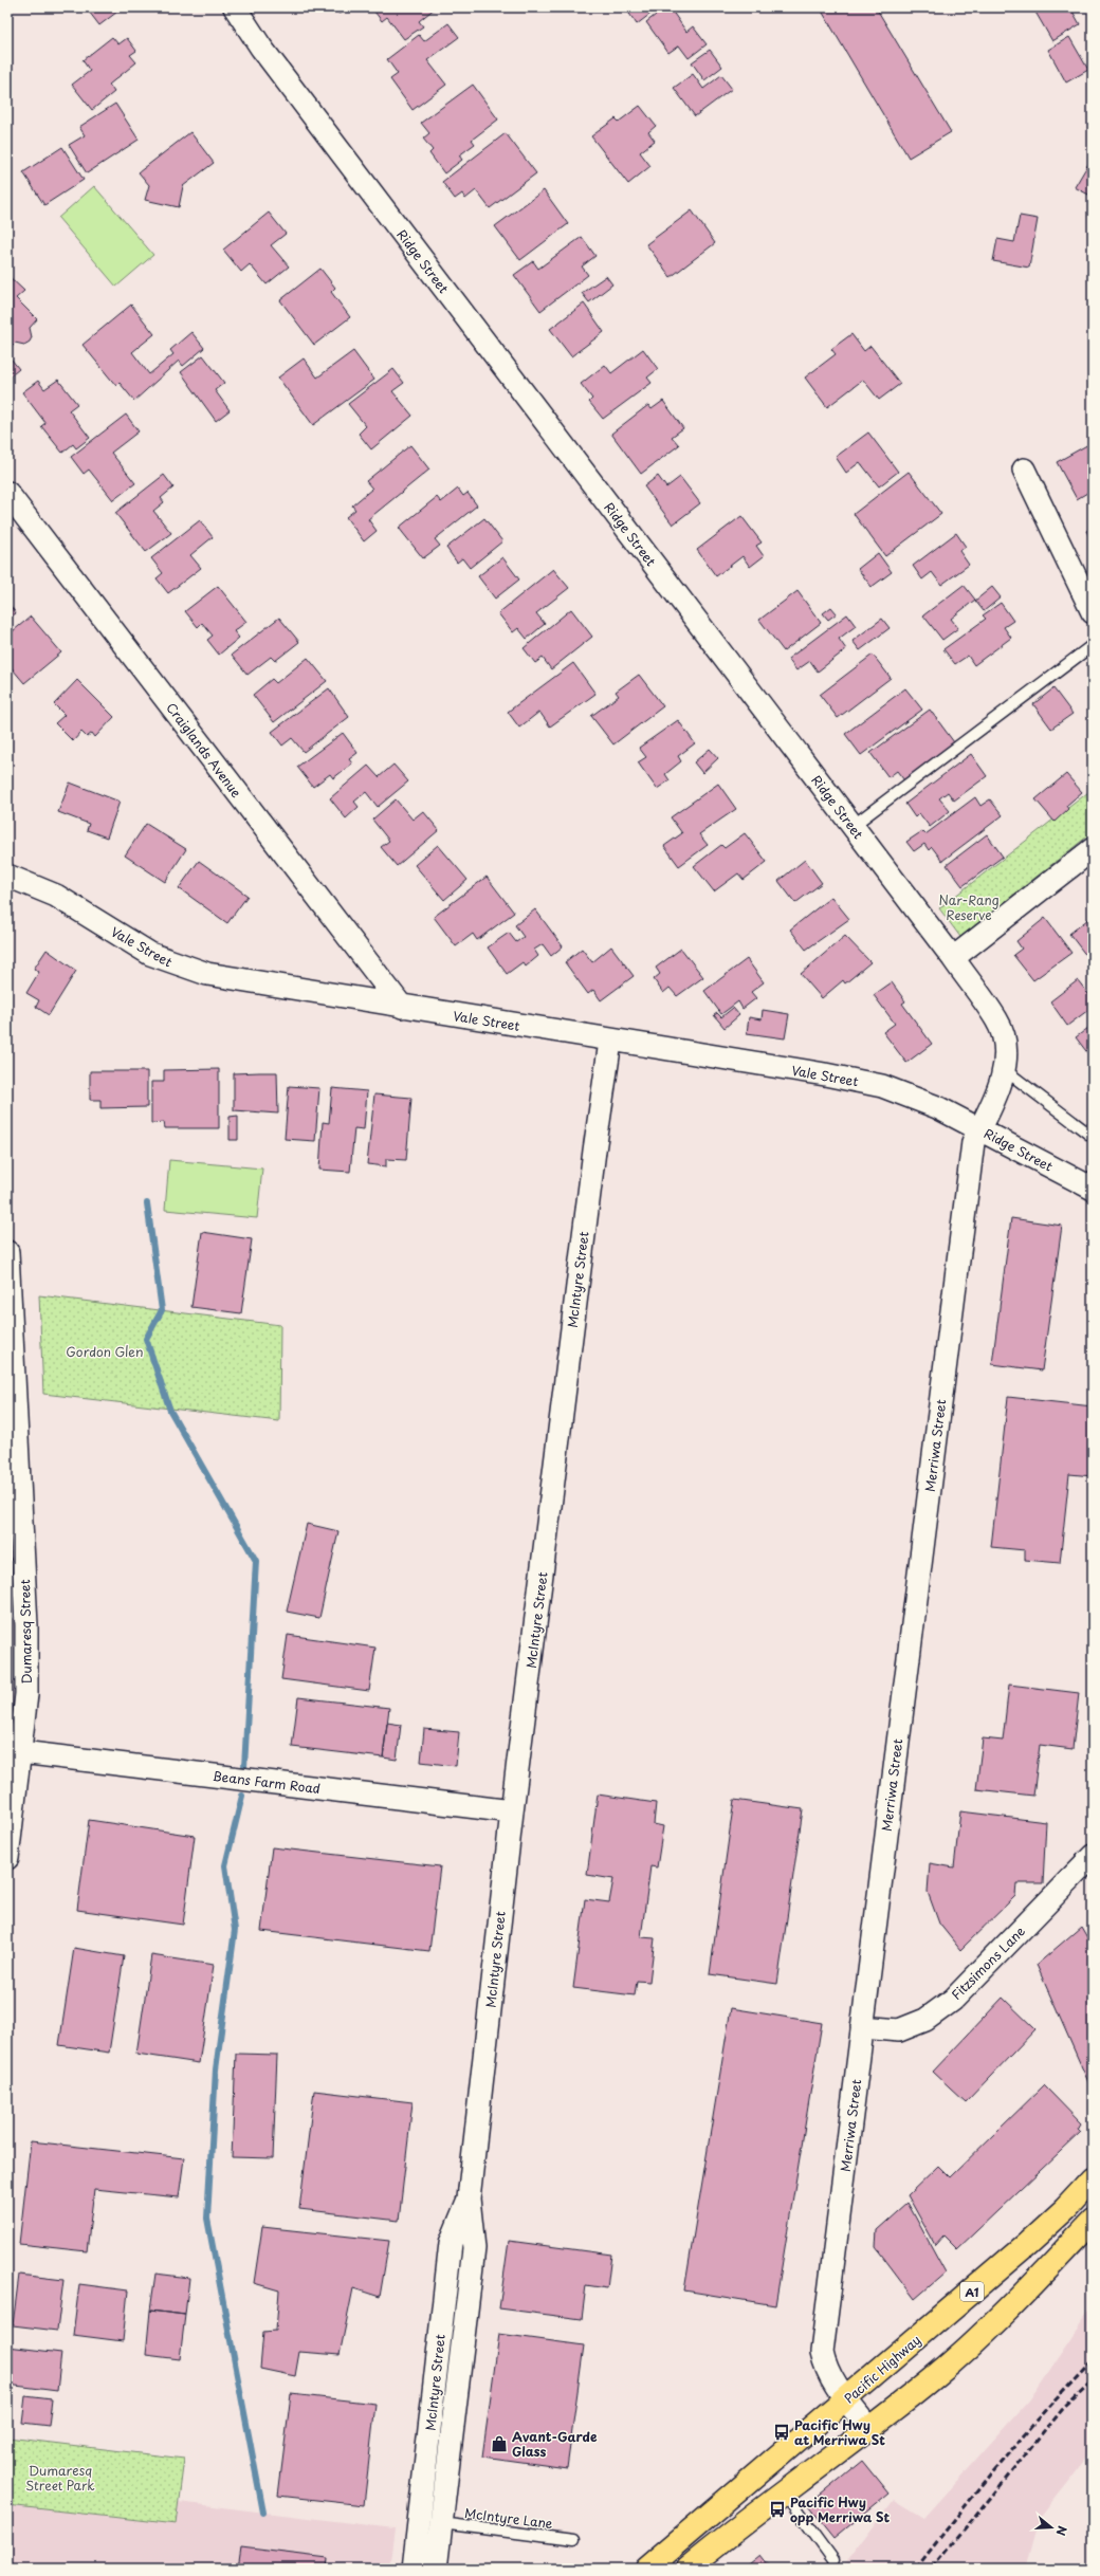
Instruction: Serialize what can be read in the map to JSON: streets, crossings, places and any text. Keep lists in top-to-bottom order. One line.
{"streets":{"highway":["A1","Pacific Highway"],"street":["Ridge Street","Craiglands Avenue","Vale Street","McIntyre Street","Merriwa Street","Dumaresq Street","Beans Farm Road","Fitzsimons Lane"],"lane":["McIntyre Lane"]},"crossings":[["Ridge Street","Vale Street"],["Ridge Street","Merriwa Street"],["Craiglands Avenue","Vale Street"],["Vale Street","McIntyre Street"],["Vale Street","Merriwa Street"],["McIntyre Street","Beans Farm Road"],["McIntyre Street","McIntyre Lane"],["Merriwa Street","Fitzsimons Lane"],["Merriwa Street","Pacific Highway"],["Dumaresq Street","Beans Farm Road"]],"parks":["Nar-Rang Reserve","Gordon Glen","Dumaresq Street Park"],"places":{"bus stop":["Pacific Hwy at Merriwa St","Pacific Hwy opp Merriwa St"],"shop":["Avant-Garde Glass"]},"north":"right"}
